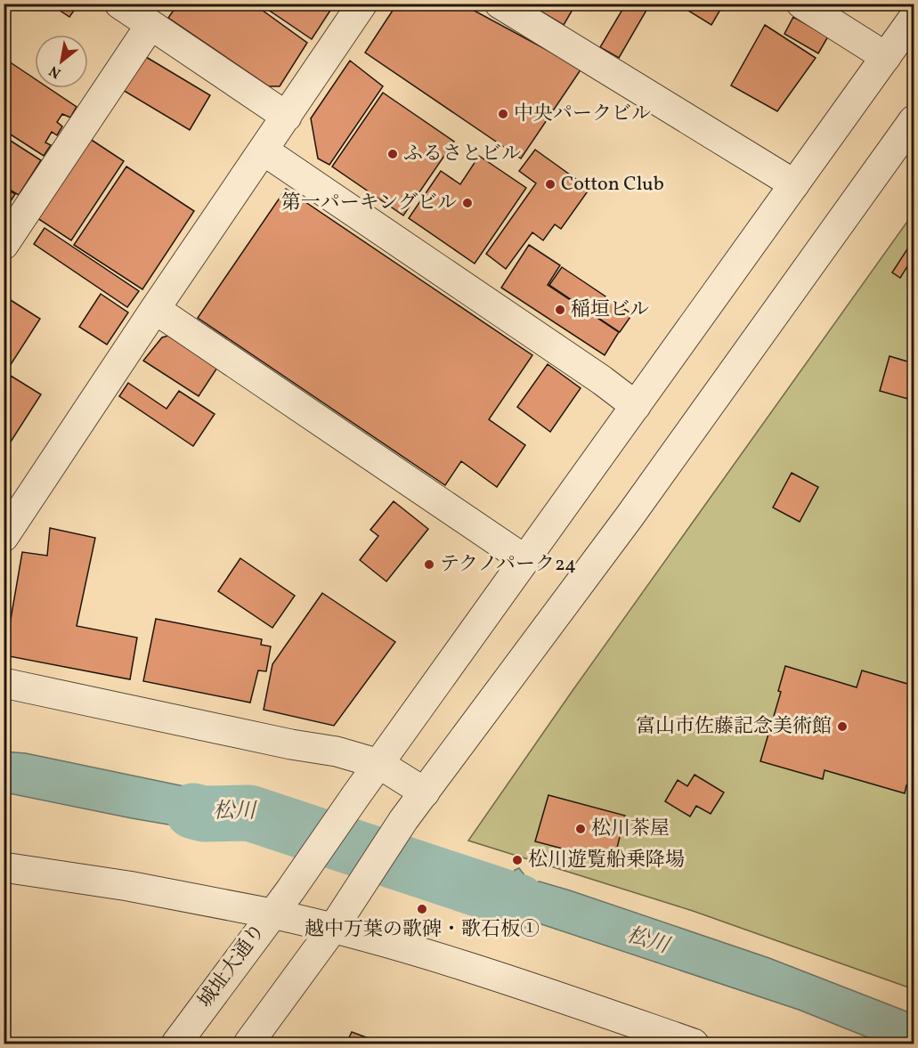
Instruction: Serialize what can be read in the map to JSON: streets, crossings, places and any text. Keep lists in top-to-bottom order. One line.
{"streets":{"street":["城址大通り"]},"water":["松川"],"places":["中央パークビル","ふるさとビル","Cotton Club","第一パーキングビル","稲垣ビル","テクノパーク24","富山市佐藤記念美術館","松川茶屋","松川遊覧船乗降場","越中万葉の歌碑・歌石板①"],"north":"bottom left"}
